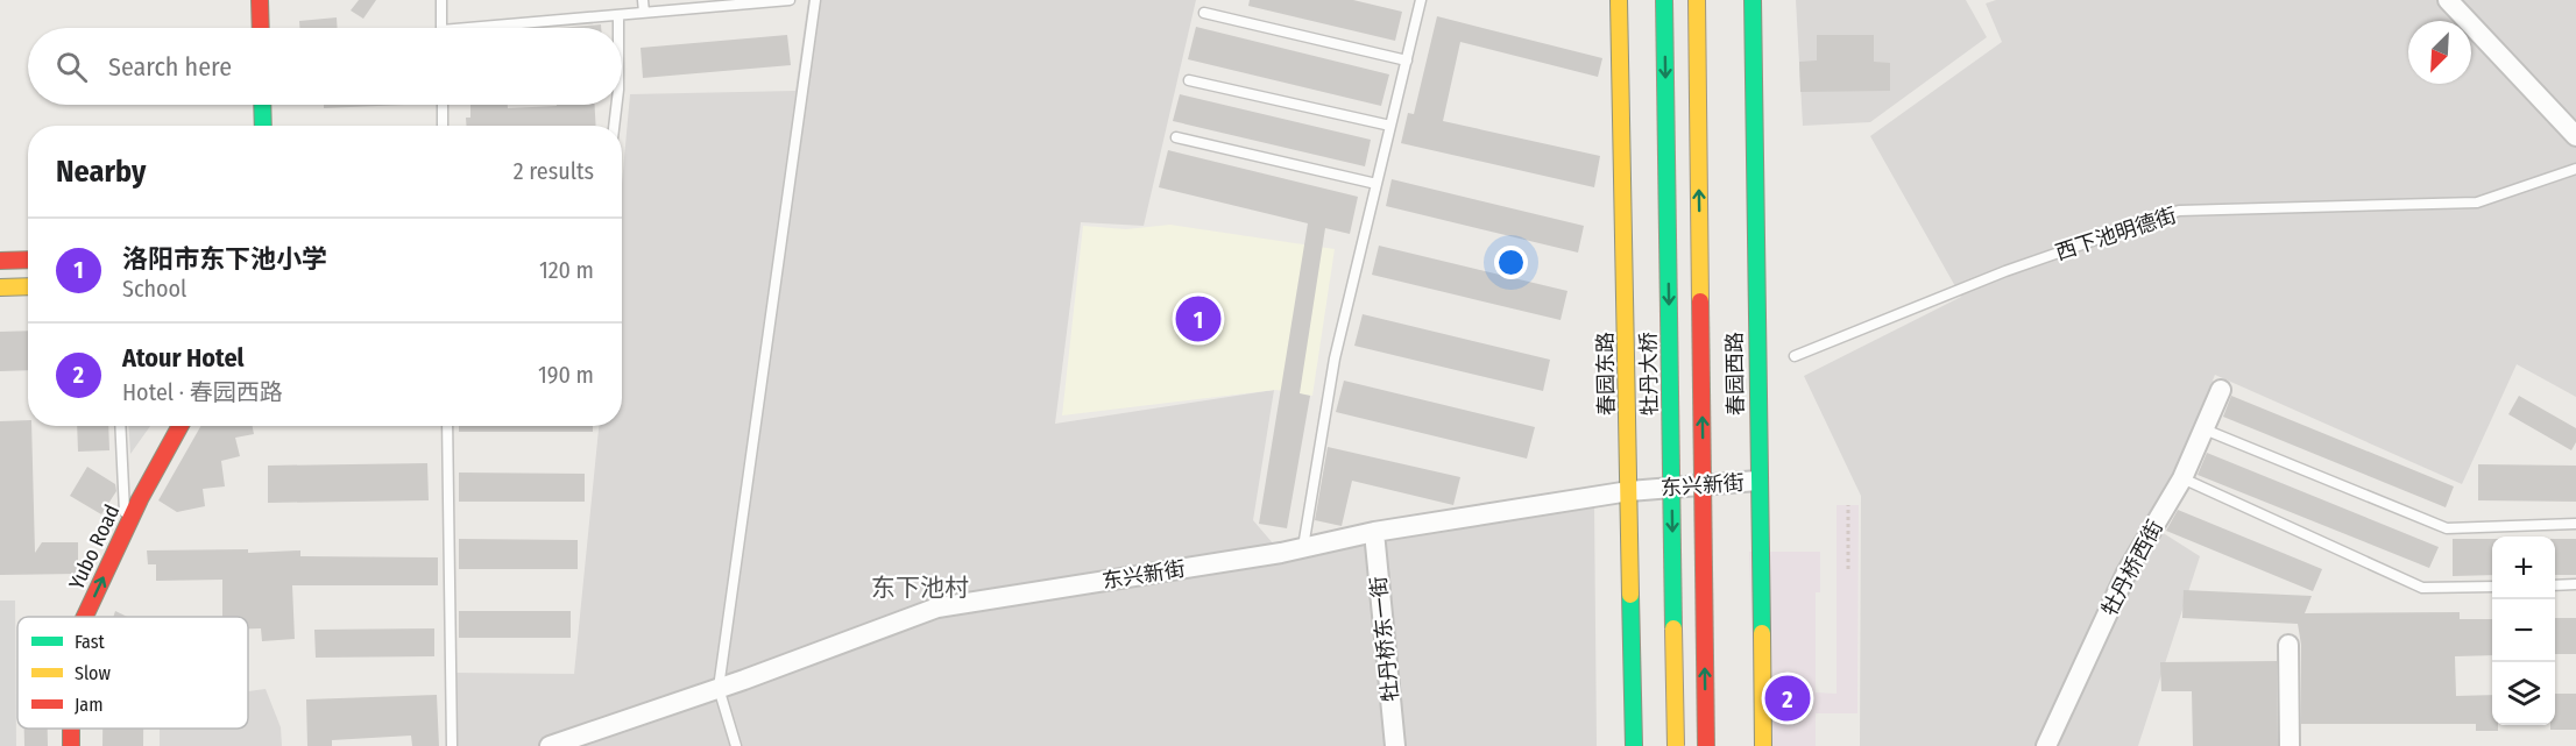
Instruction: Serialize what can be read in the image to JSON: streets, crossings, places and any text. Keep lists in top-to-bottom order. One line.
{"streets":{"street":["春园东路","牡丹大桥","春园西路","东兴新街","Yubo Road","牡丹桥西街","牡丹桥东一街"],"lane":["西下池明德街"]},"crossings":[["春园东路","东兴新街"],["春园西路","东兴新街"],["东兴新街","牡丹桥东一街"]],"one_way":["Yubo Road"],"districts":["东下池村"],"legend":["Fast","Slow","Jam"],"north":"bottom left","page":{"search":"Search here","heading":["Nearby","2 results"],"list":[{"mark":"1","name":"洛阳市东下池小学","note":"School","value":"120 m"},{"mark":"2","name":"Atour Hotel","note":"Hotel · 春园西路","value":"190 m"}],"pins":["1","2"],"map_buttons":["+","−"]}}
